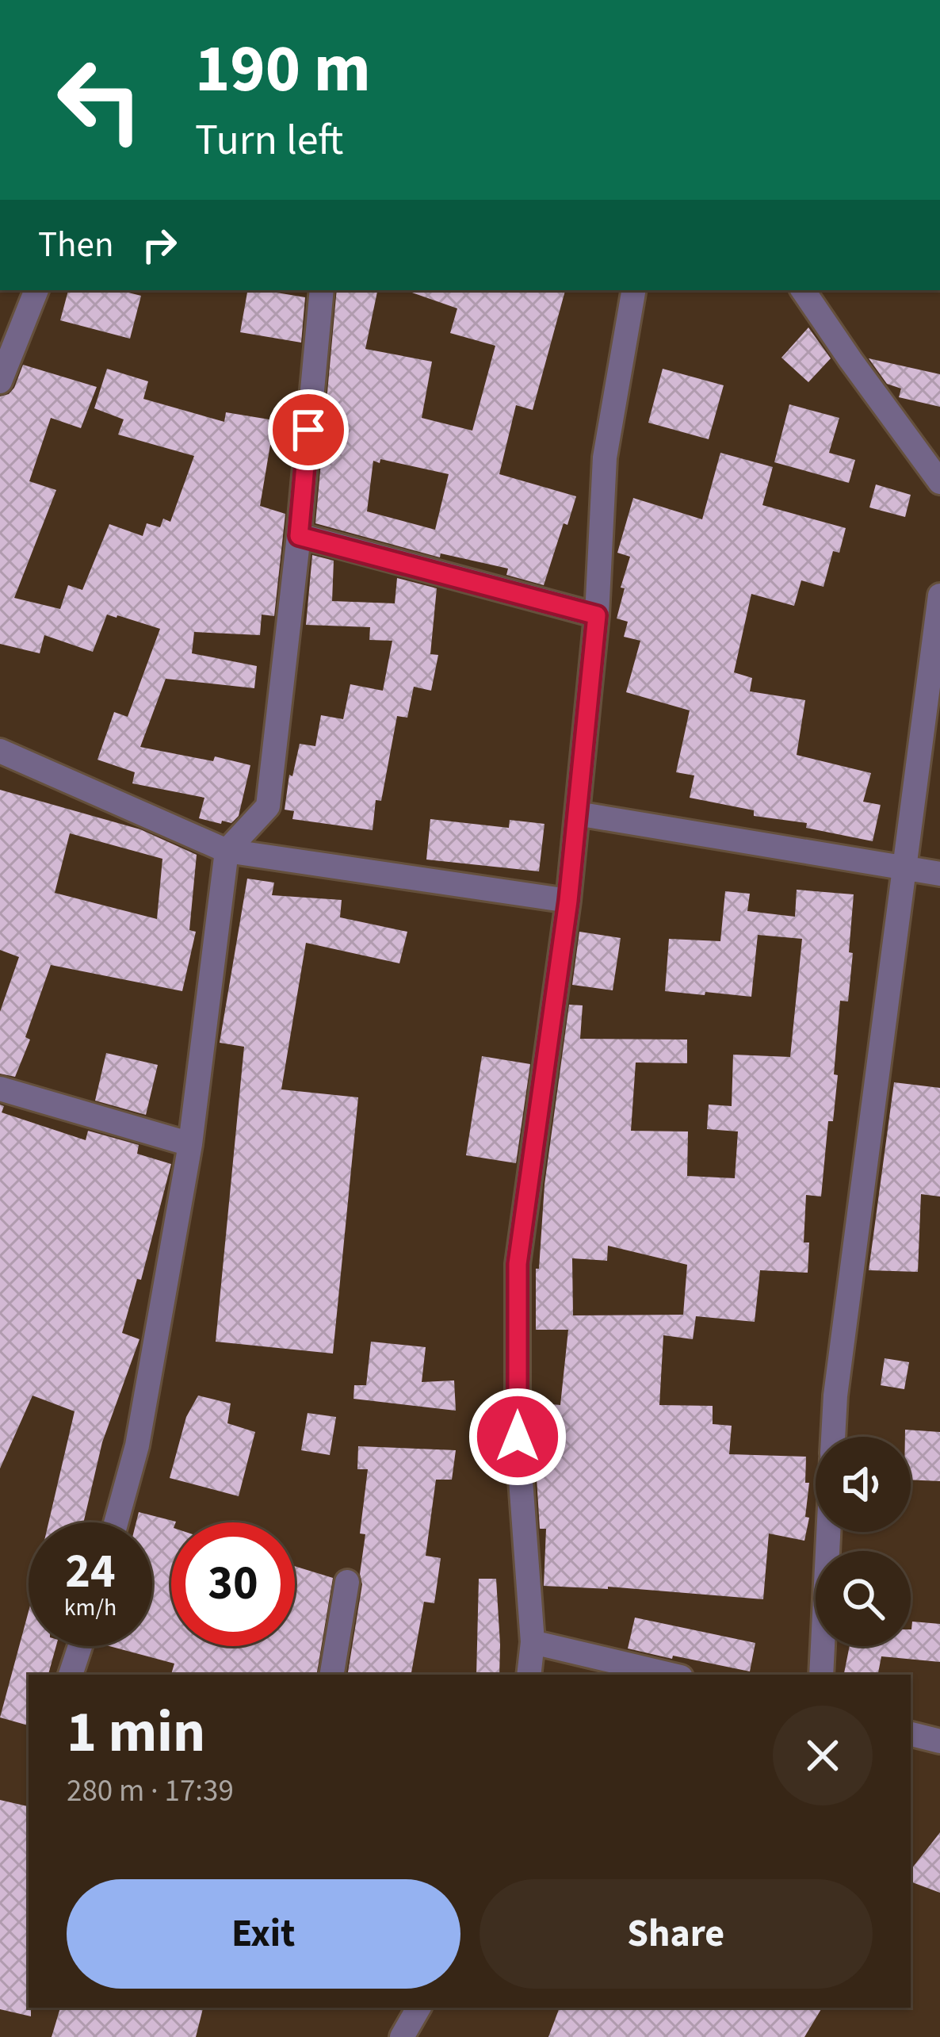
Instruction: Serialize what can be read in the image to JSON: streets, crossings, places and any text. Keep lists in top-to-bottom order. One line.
{"page":{"turn":["190 m","Turn left"],"then":"Then","speed":"24 km/h","limit":"30","heading":["1 min","280 m · 17:39"],"buttons":["Exit","Share"]}}
